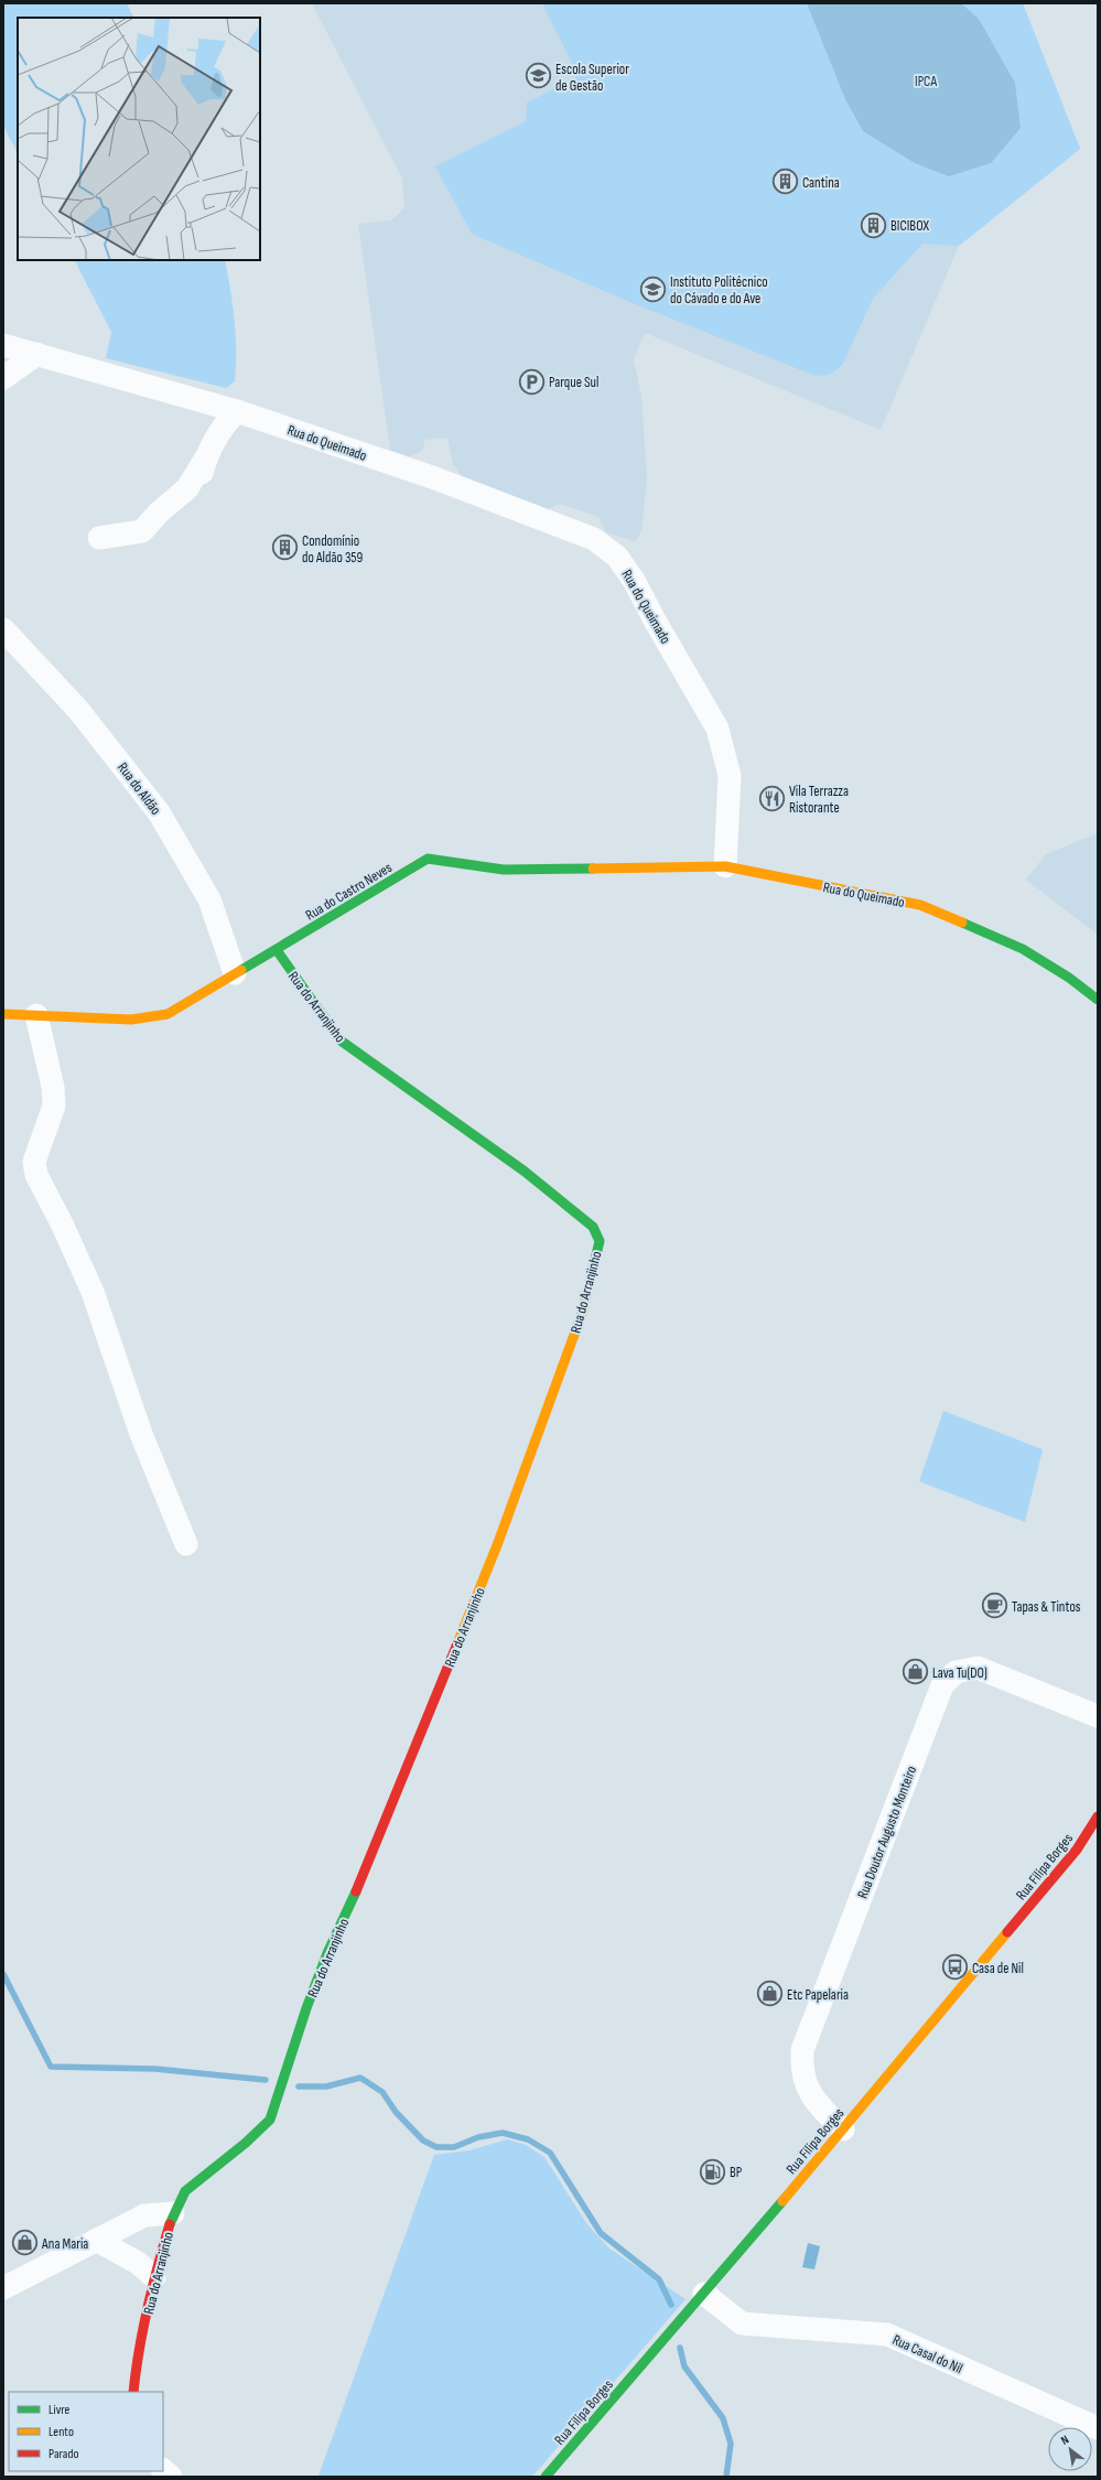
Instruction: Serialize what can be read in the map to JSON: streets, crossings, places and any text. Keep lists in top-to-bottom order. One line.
{"streets":{"street":["Rua do Queimado","Rua do Aldão","Rua do Castro Neves","Rua do Arranjinho","Rua Doutor Augusto Monteiro","Rua Filipa Borges","Rua Casal do Nil"]},"crossings":[["Rua do Queimado","Rua do Castro Neves"],["Rua do Aldão","Rua do Castro Neves"],["Rua do Castro Neves","Rua do Arranjinho"],["Rua Doutor Augusto Monteiro","Rua Filipa Borges"],["Rua Filipa Borges","Rua Casal do Nil"]],"parks":["IPCA"],"places":{"school or university":["Escola Superior de Gestão","Instituto Politécnico do Cávado e do Ave"],"building":["Cantina","BICIBOX","Condomínio do Aldão 359"],"parking":["Parque Sul"],"restaurant":["Vila Terrazza Ristorante"],"cafe":["Tapas & Tintos"],"shop":["Lava Tu(DO)","Etc Papelaria","Ana Maria"],"bus stop":["Casa de Nil"],"fuel station":["BP"]},"legend":["Livre","Lento","Parado"],"north":"top left"}
